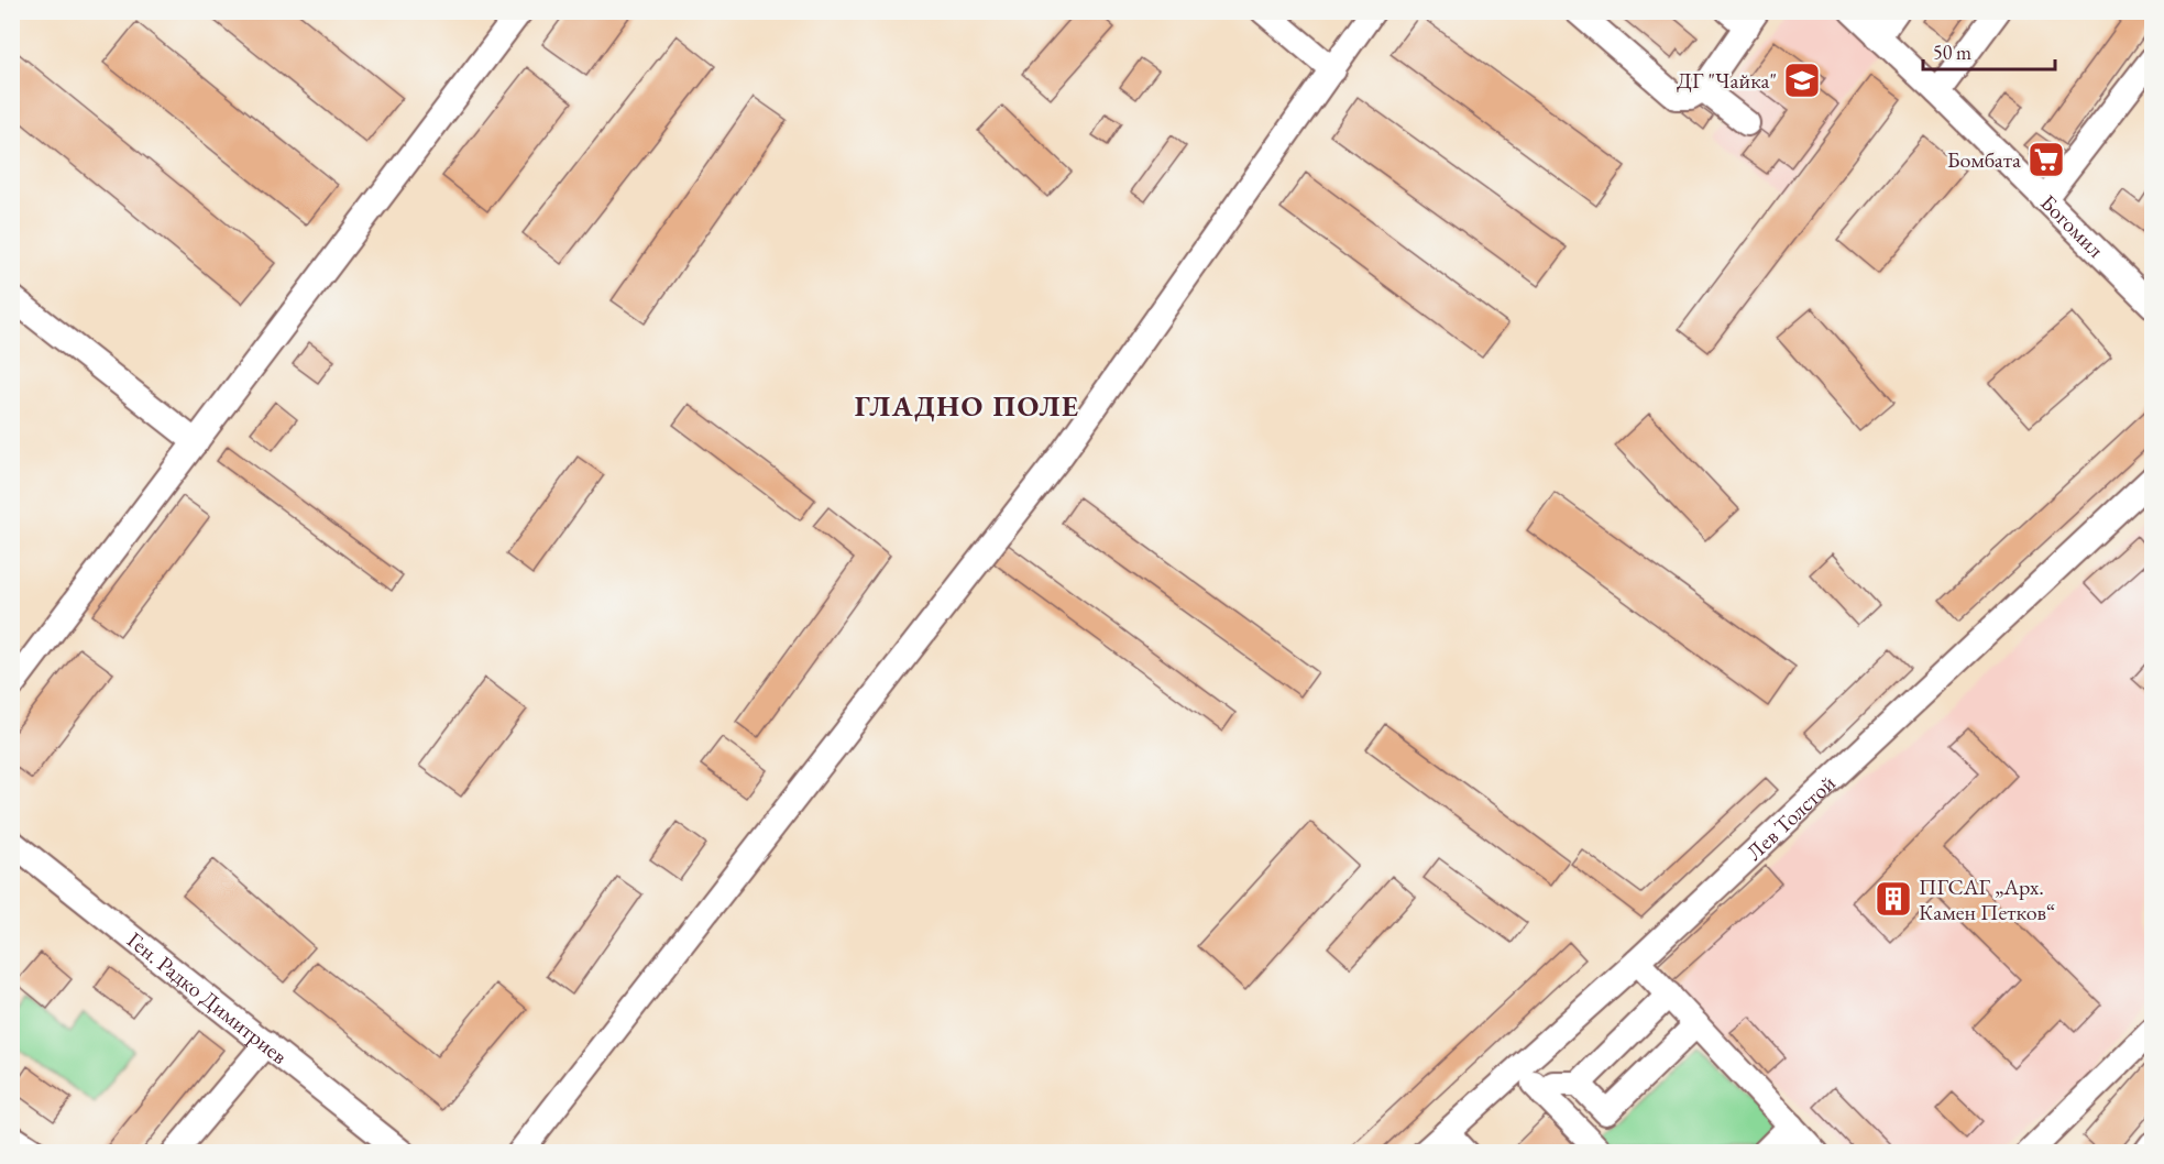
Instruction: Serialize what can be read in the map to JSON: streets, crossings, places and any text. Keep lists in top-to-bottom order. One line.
{"streets":{"street":["Богомил","Лев Толстой","Ген. Радко Димитриев"]},"districts":["ГЛАДНО ПОЛЕ"],"places":{"school or university":["ДГ \"Чайка\""],"supermarket":["Бомбата"],"building":["ПГСАГ „Арх. Камен Петков“"]},"scale_bar":"50 m"}
